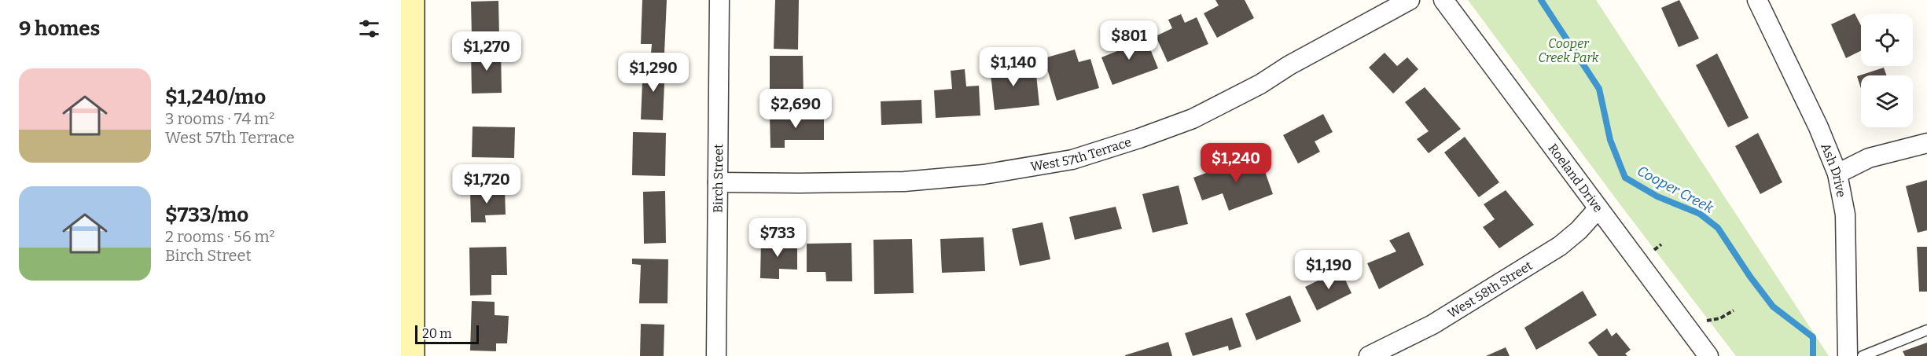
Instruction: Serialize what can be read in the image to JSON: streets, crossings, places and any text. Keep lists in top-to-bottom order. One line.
{"streets":{"street":["West 57th Terrace","Ash Drive","Birch Street","Roeland Drive","West 58th Street"]},"crossings":[["West 57th Terrace","Birch Street"],["Roeland Drive","West 58th Street"]],"water":["Cooper Creek"],"parks":["Cooper Creek Park"],"scale_bar":"20 m","page":{"heading":"9 homes","price":["$801","$1,270","$1,140","$1,290","$2,690","$1,240","$1,720","$733","$1,190"],"list":[{"name":"$1,240/mo","note":"3 rooms · 74 m² · West 57th Terrace"},{"name":"$733/mo","note":"2 rooms · 56 m² · Birch Street"}],"scale":"20 m"}}
